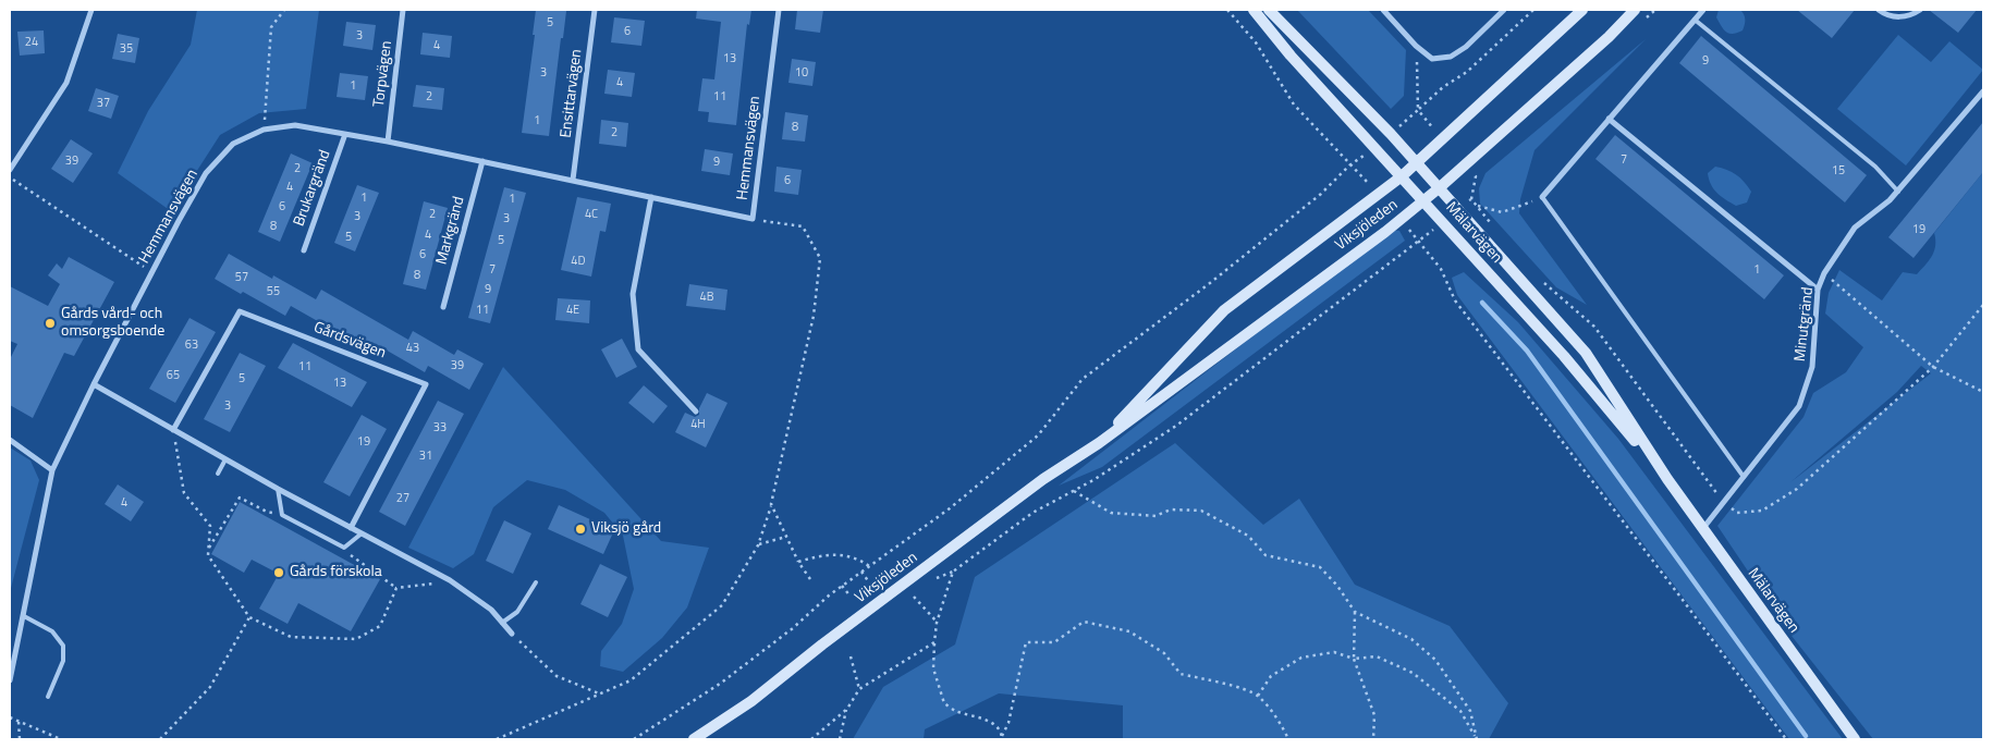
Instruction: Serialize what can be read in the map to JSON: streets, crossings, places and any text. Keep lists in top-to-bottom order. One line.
{"streets":{"main road":["Viksjöleden","Mälarvägen"],"street":["Torpvägen","Ensittarvägen","Hemmansvägen","Brukargränd","Markgränd","Minutgränd","Gårdsvägen"]},"crossings":[["Torpvägen","Hemmansvägen"],["Ensittarvägen","Hemmansvägen"],["Hemmansvägen","Brukargränd"],["Hemmansvägen","Markgränd"],["Viksjöleden","Mälarvägen"],["Mälarvägen","Minutgränd"]],"places":["Gårds vård- och omsorgsboende","Viksjö gård","Gårds förskola"],"house_numbers":["5","6","3","24","4","35","13","9","3","10","4","1","2","11","37","1","8","2","7","39","9","2","15","6","4","1","1","6","2","4C","3","3","8","19","4","5","5","6","4D","7","1","8","57","9","55","4B","11","4E","63","43","39","11","65","5","13","3","4H","33","19","31","27","4"]}
